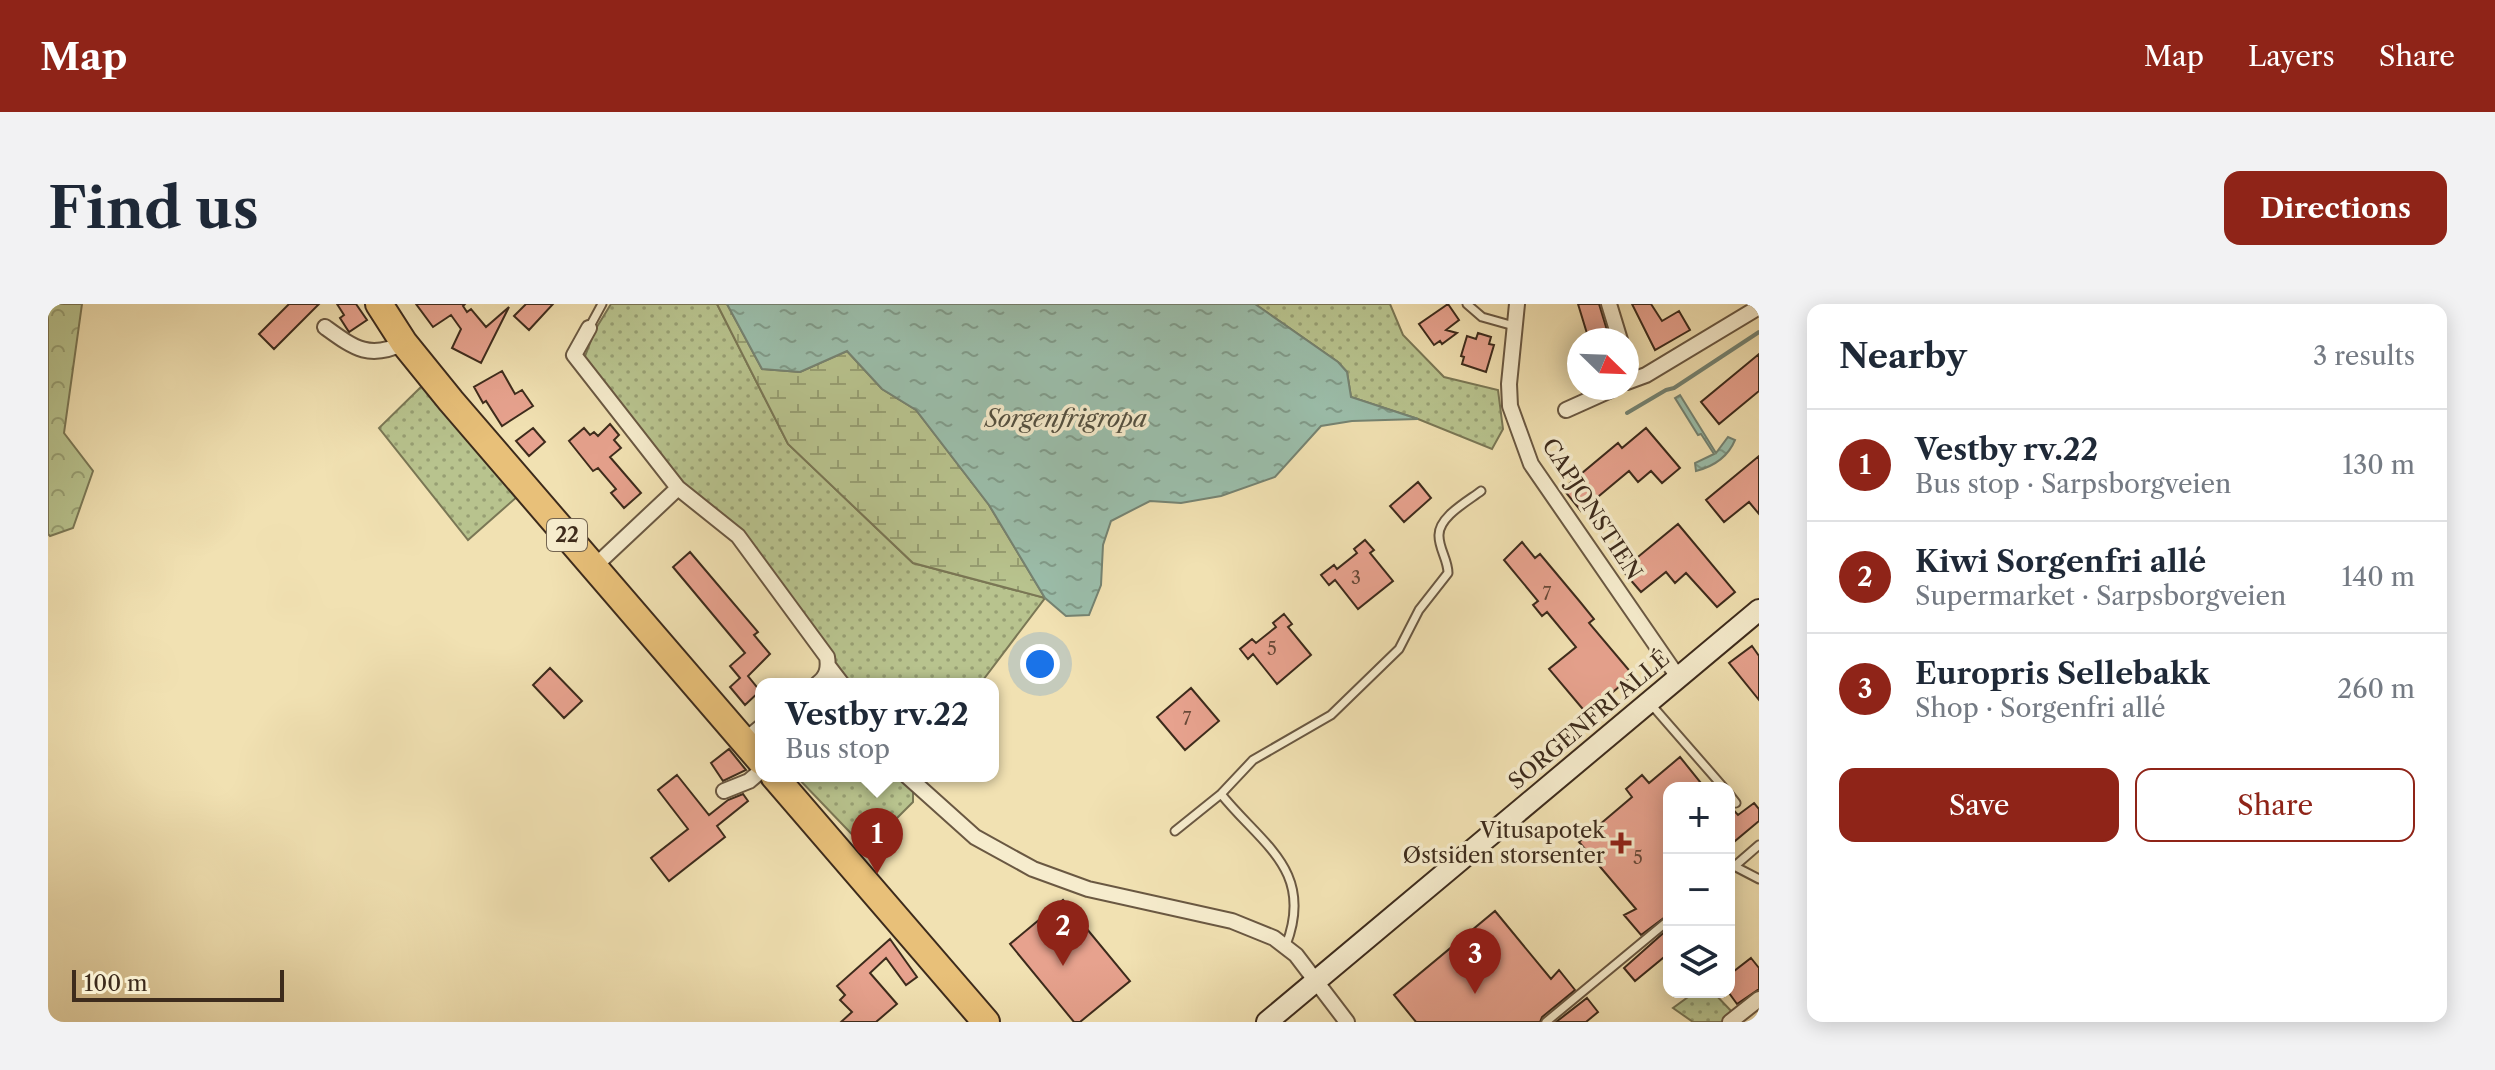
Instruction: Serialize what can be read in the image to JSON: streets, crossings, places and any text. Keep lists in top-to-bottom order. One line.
{"streets":{"highway":["22"],"street":["CAPJONSTIEN","SORGENFRI ALLÉ"]},"crossings":[["CAPJONSTIEN","SORGENFRI ALLÉ"]],"water":["Sorgenfrigropa"],"places":{"health":["Vitusapotek Østsiden storsenter"]},"house_numbers":["3","7","5","7","5"],"scale_bar":"100 m","north":"bottom right","page":{"header":"Map","nav":["Map","Layers","Share"],"buttons":["Directions",["Save","Share"]],"title":"Find us","heading":["Nearby","3 results"],"list":[{"mark":"1","name":"Vestby rv.22","note":"Bus stop · Sarpsborgveien","value":"130 m"},{"mark":"2","name":"Kiwi Sorgenfri allé","note":"Supermarket · Sarpsborgveien","value":"140 m"},{"mark":"3","name":"Europris Sellebakk","note":"Shop · Sorgenfri allé","value":"260 m"}],"popup":["Vestby rv.22","Bus stop"],"map_buttons":["+","−"],"pins":["1","2","3"],"scale":"100 m"}}
